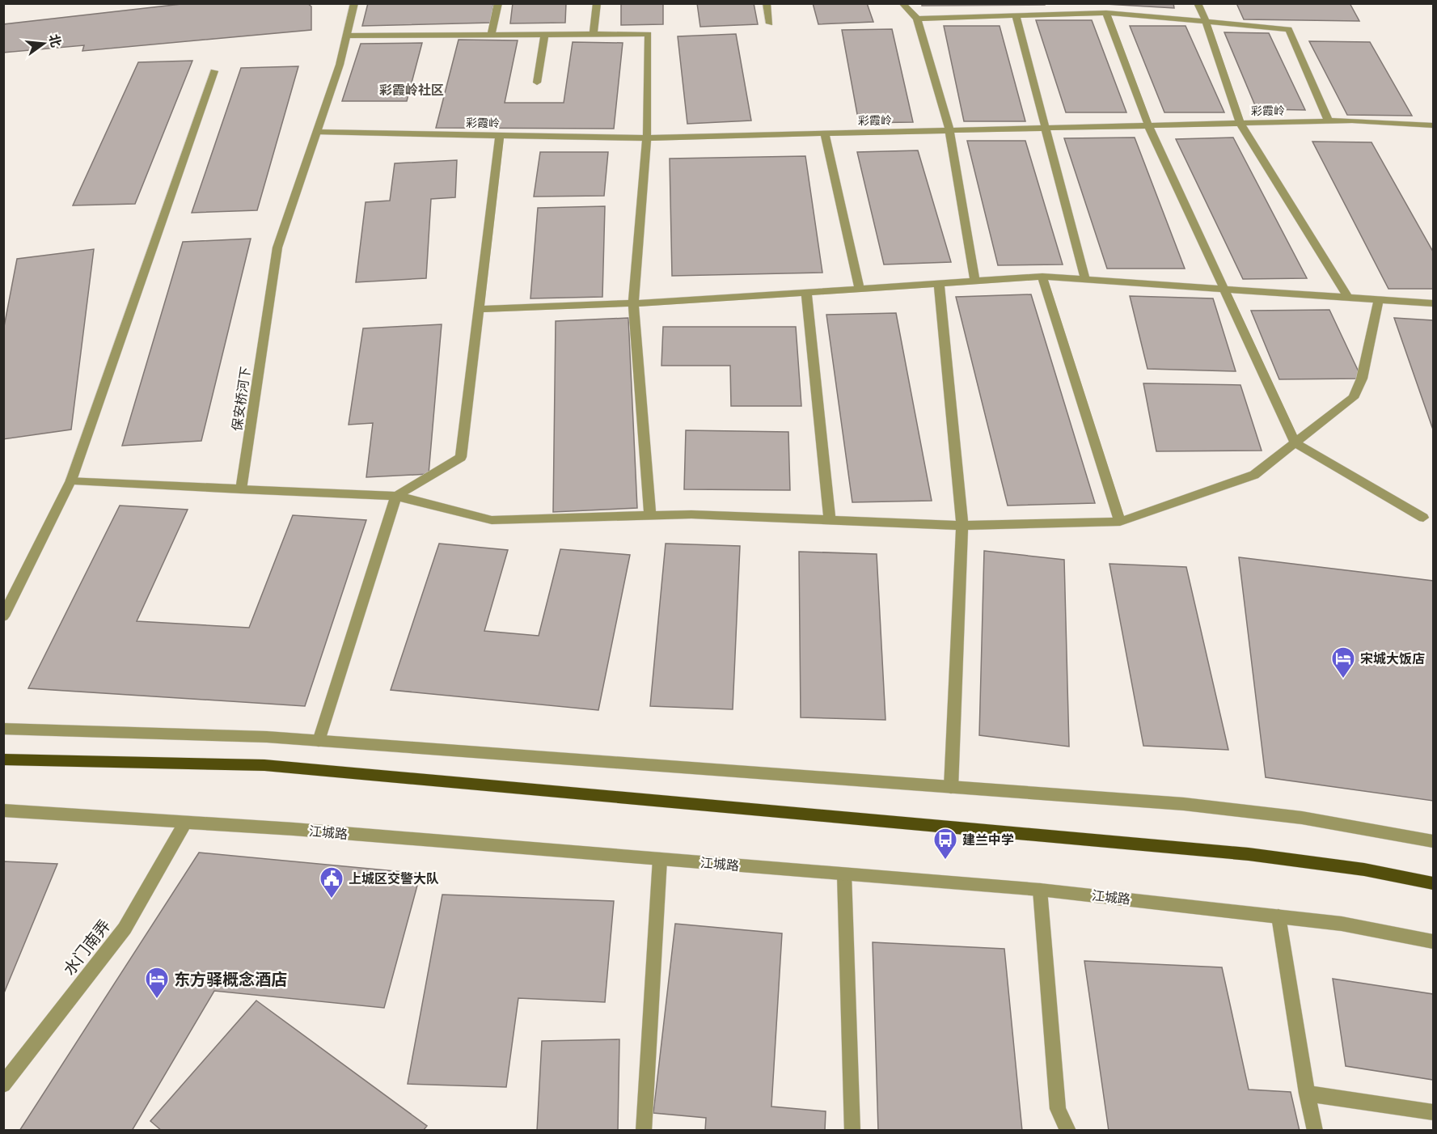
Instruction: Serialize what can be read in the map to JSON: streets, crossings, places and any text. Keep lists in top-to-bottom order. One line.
{"streets":{"street":["彩霞岭","保安桥河下","江城路","水门南弄"]},"crossings":[["彩霞岭","保安桥河下"],["江城路","水门南弄"]],"districts":["彩霞岭社区"],"places":{"hotel":["宋城大饭店","东方驿概念酒店"],"bus stop":["建兰中学"],"public building":["上城区交警大队"]},"north":"right"}
